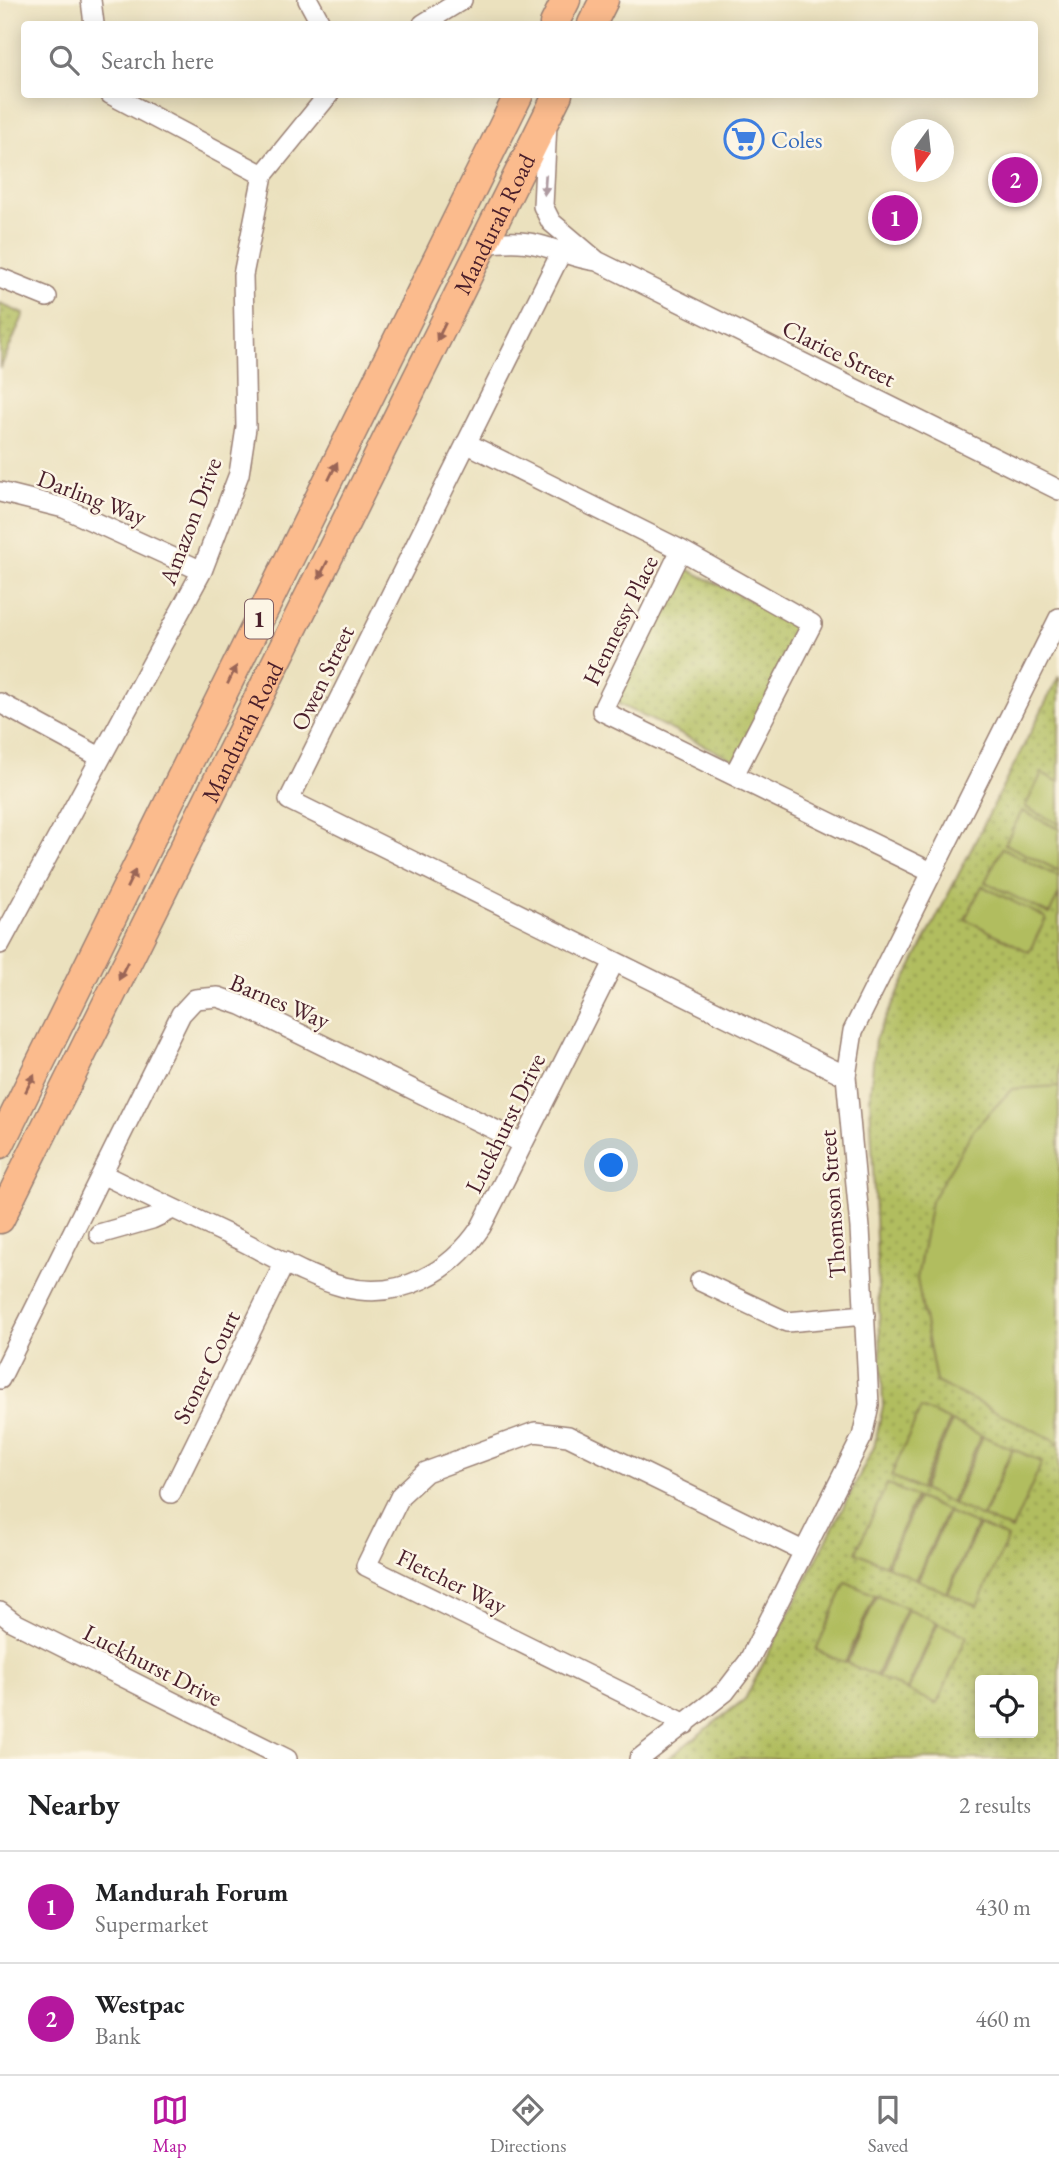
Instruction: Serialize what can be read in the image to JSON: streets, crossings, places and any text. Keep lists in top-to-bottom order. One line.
{"streets":{"highway":["Mandurah Road","1"],"street":["Clarice Street","Darling Way","Amazon Drive","Hennessy Place","Owen Street","Barnes Way","Luckhurst Drive","Thomson Street","Stoner Court","Fletcher Way"]},"crossings":[["Mandurah Road","Clarice Street"],["Clarice Street","Owen Street"],["Darling Way","Amazon Drive"],["Hennessy Place","Owen Street"],["Hennessy Place","Thomson Street"],["Owen Street","Luckhurst Drive"],["Barnes Way","Luckhurst Drive"],["Luckhurst Drive","Stoner Court"],["Thomson Street","Fletcher Way"]],"places":{"supermarket":["Coles"]},"north":"bottom","page":{"search":"Search here","pins":["2","1"],"heading":["Nearby","2 results"],"list":[{"mark":"1","name":"Mandurah Forum","note":"Supermarket","value":"430 m"},{"mark":"2","name":"Westpac","note":"Bank","value":"460 m"}],"nav":["Map","Directions","Saved"]}}
